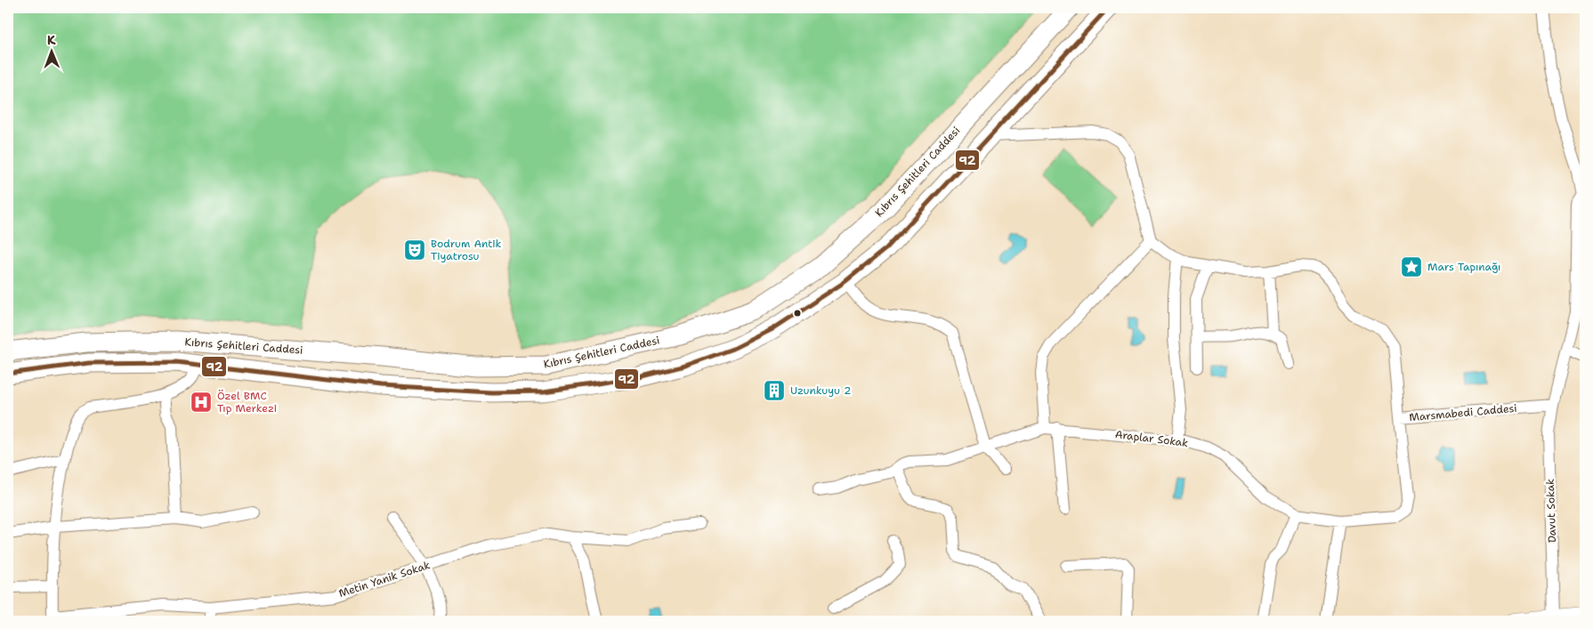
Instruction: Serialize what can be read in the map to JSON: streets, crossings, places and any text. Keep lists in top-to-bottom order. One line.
{"streets":{"highway":["Kıbrıs Şehitleri Caddesi"],"street":["Marsmabedi Caddesi","Araplar Sokak","Davut Sokak","Metin Yanik Sokak"]},"crossings":[["Marsmabedi Caddesi","Araplar Sokak"],["Marsmabedi Caddesi","Davut Sokak"]],"places":{"theatre":["Bodrum Antik Tiyatrosu"],"place":["Mars Tapınağı"],"building":["Uzunkuyu 2"],"hospital":["Özel BMC Tıp Merkezi"]},"lines":["transit line 92"],"north":"top"}
